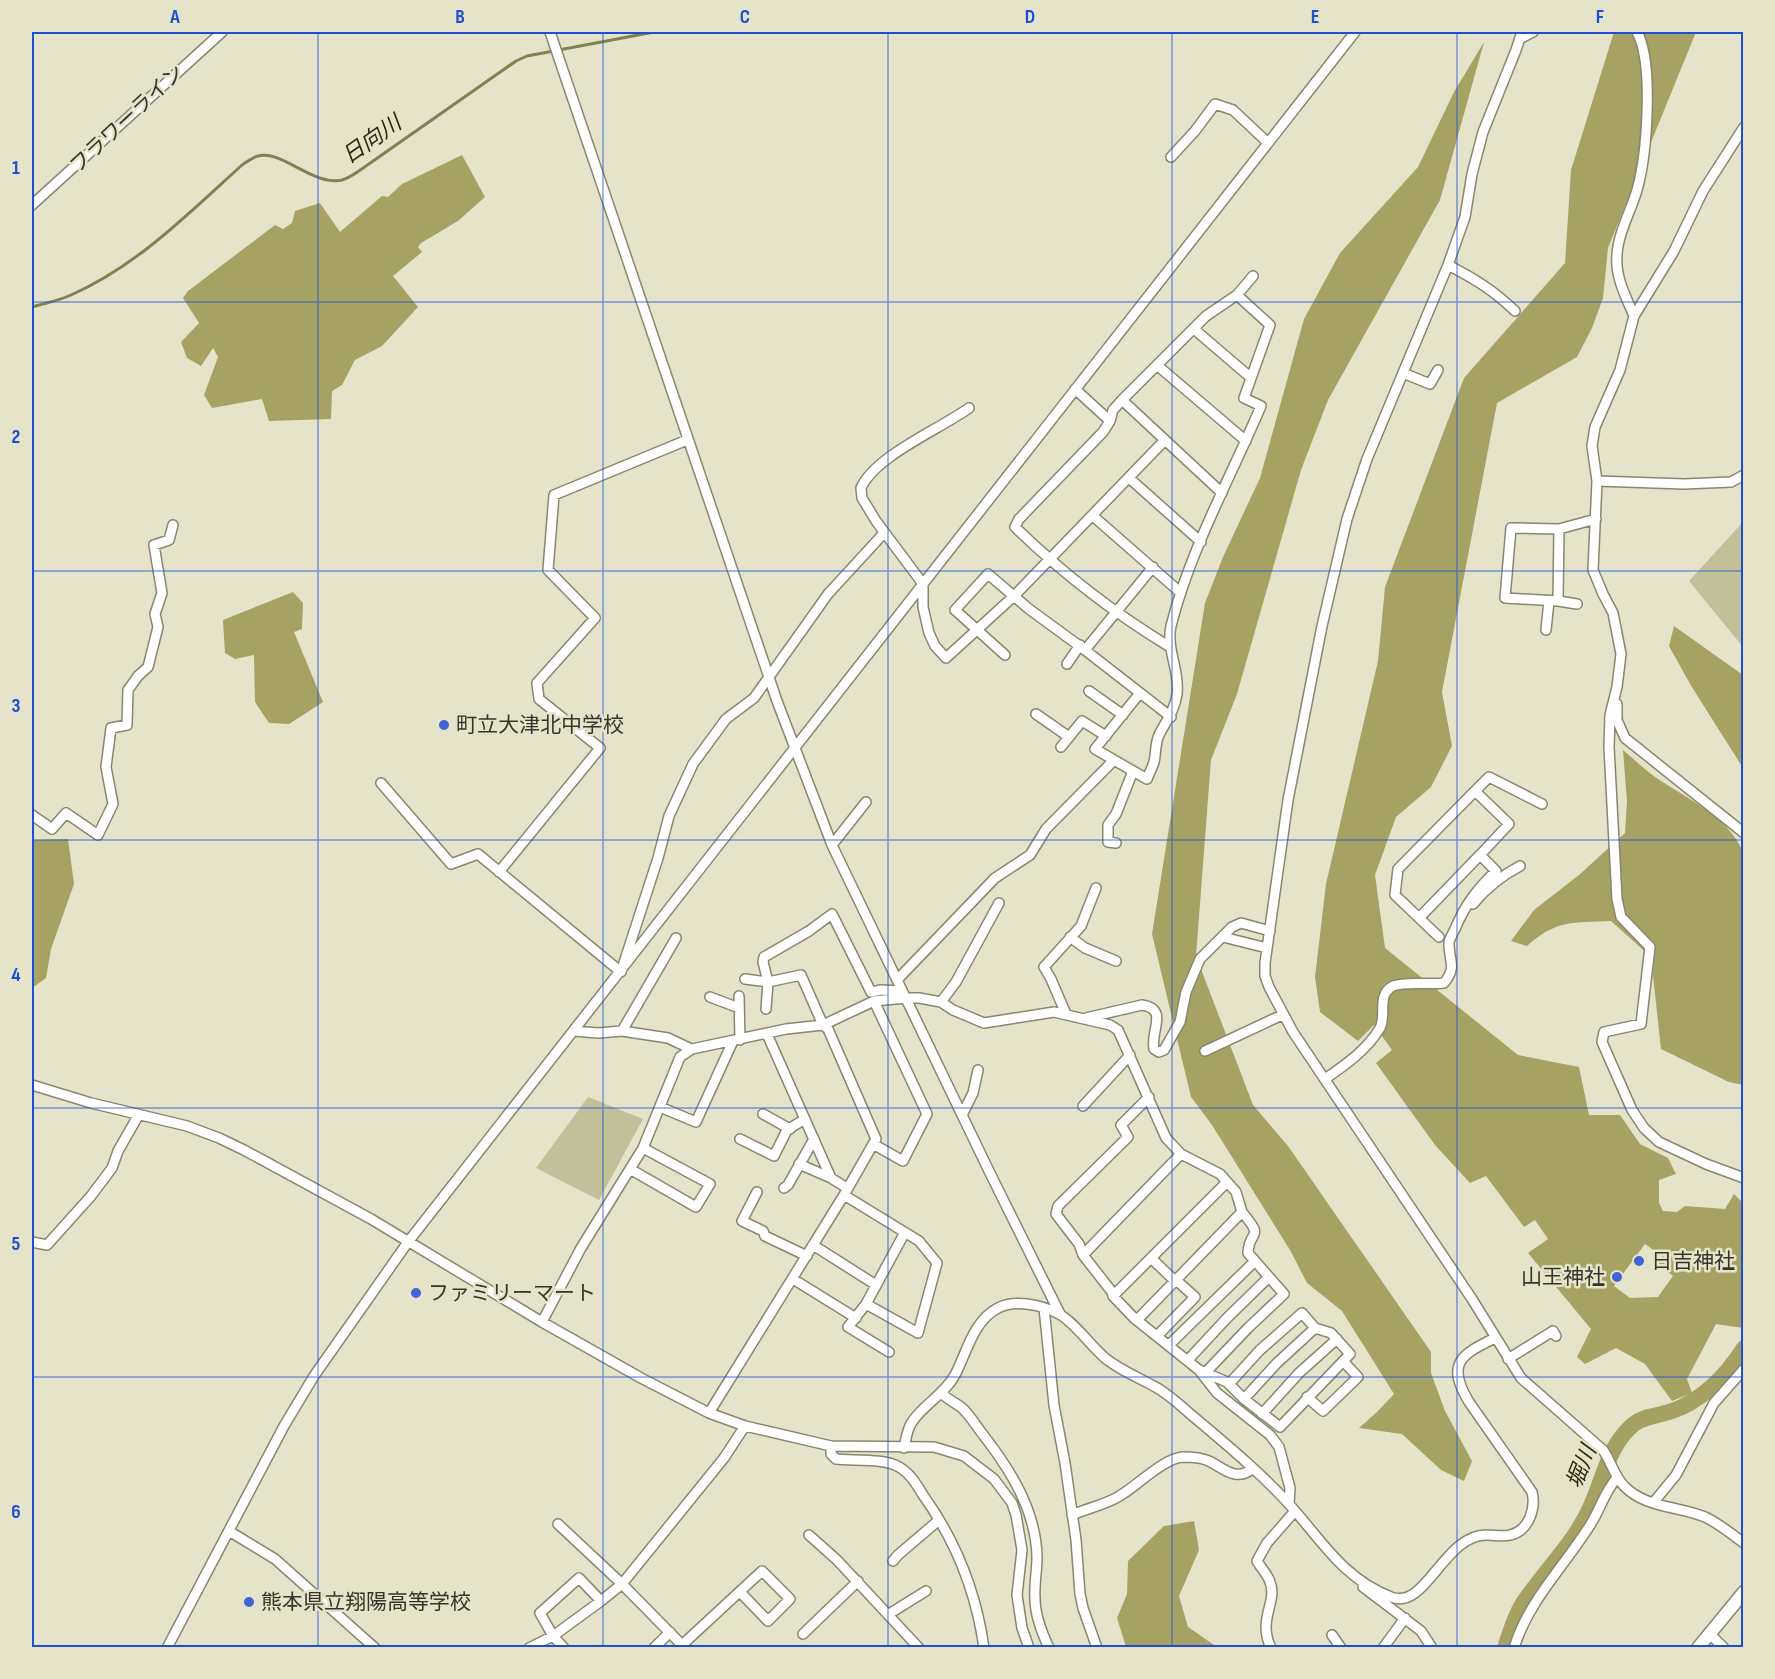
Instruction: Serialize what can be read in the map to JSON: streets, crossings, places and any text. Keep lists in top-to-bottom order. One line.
{"streets":{"street":["フラワーライン"]},"water":["日向川","堀川"],"places":["町立大津北中学校","日吉神社","山王神社","ファミリーマート","熊本県立翔陽高等学校"],"grid":{"columns":["A","B","C","D","E","F"],"rows":["1","2","3","4","5","6"]}}
